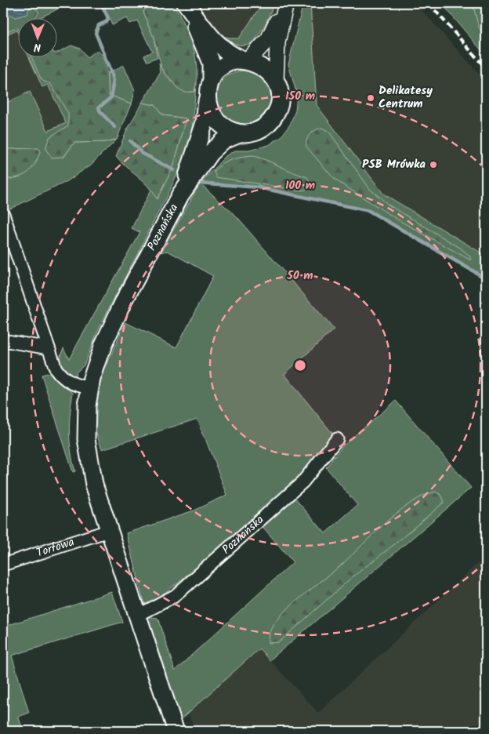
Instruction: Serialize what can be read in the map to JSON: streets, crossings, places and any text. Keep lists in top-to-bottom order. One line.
{"streets":{"main road":["Poznańska"],"street":["Torfowa"]},"crossings":[["Poznańska","Torfowa"]],"places":["Delikatesy Centrum","PSB Mrówka"],"north":"bottom","rings":["150 m","100 m","50 m"]}
